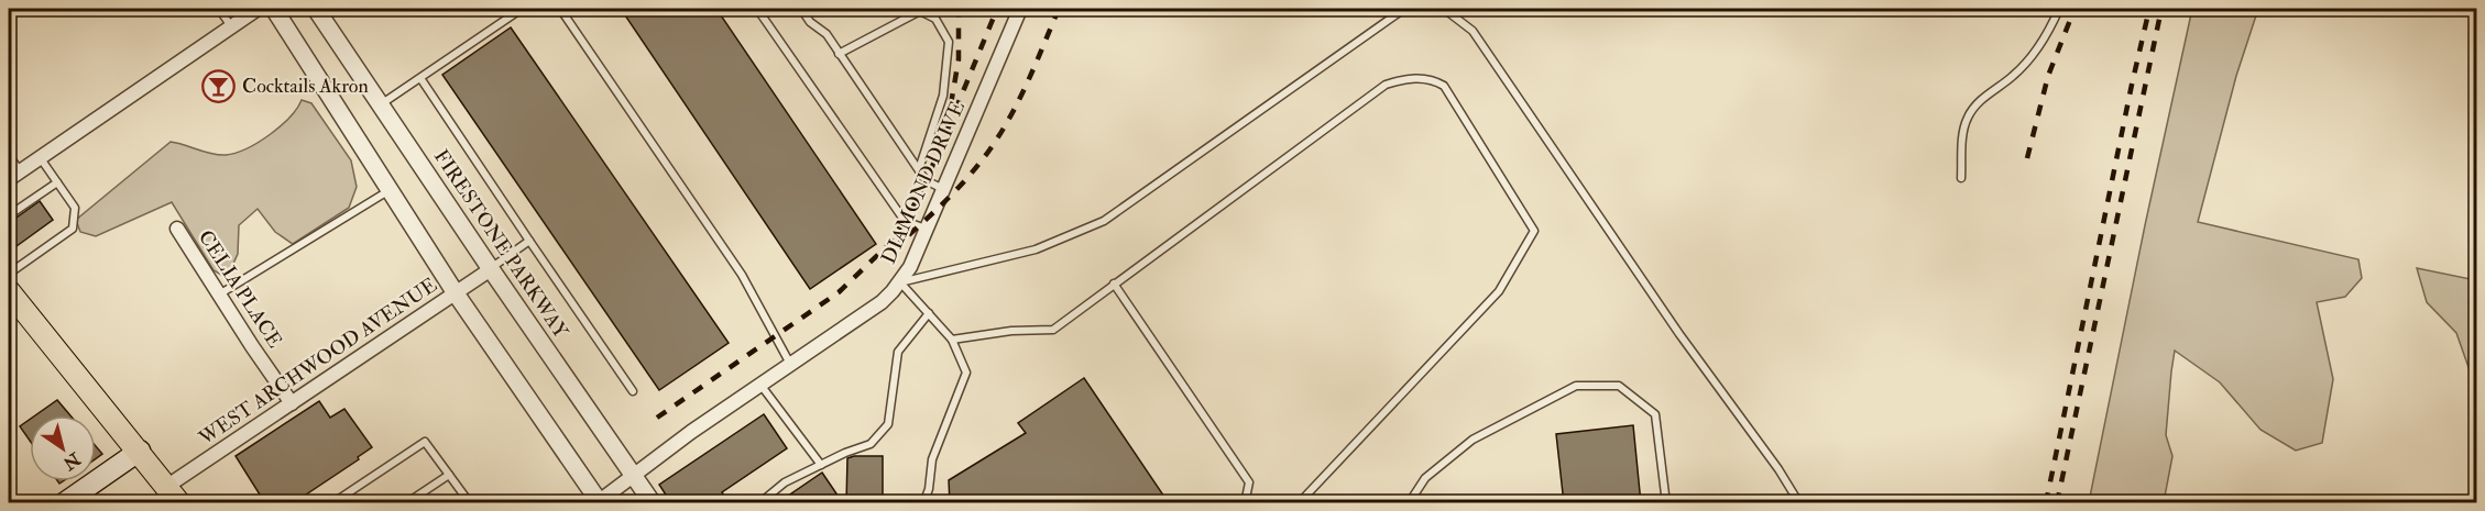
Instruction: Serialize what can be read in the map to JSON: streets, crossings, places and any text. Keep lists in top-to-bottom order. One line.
{"streets":{"street":["DIAMOND DRIVE","FIRESTONE PARKWAY","CELIA PLACE","WEST ARCHWOOD AVENUE"]},"crossings":[["DIAMOND DRIVE","FIRESTONE PARKWAY"],["FIRESTONE PARKWAY","WEST ARCHWOOD AVENUE"],["CELIA PLACE","WEST ARCHWOOD AVENUE"]],"places":{"bar":["Cocktails Akron"]},"north":"bottom right"}
